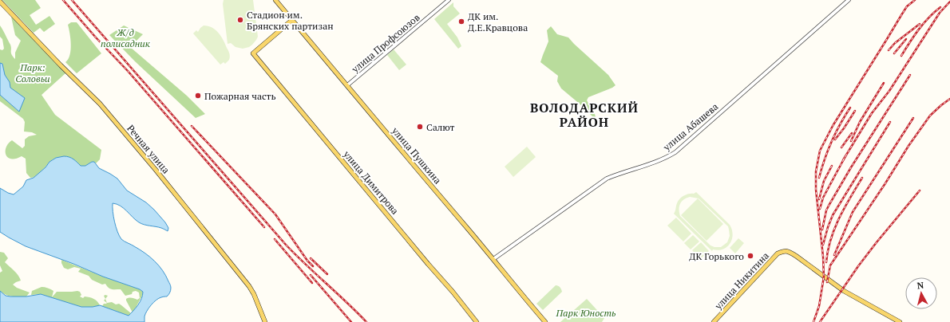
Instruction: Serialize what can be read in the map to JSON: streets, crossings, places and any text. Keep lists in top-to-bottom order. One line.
{"streets":{"main road":["Речная улица","улица Пушкина","улица Димитрова","улица Никитина"],"street":["улица Профсоюзов","улица Абашева"]},"crossings":[["улица Профсоюзов","улица Пушкина"],["улица Абашева","улица Пушкина"],["улица Пушкина","улица Димитрова"]],"districts":["ВОЛОДАРСКИЙ РАЙОН"],"parks":["Ж/д полисадник","Парк: Соловьи","Парк Юность"],"places":["Стадион им. Брянских партизан","ДК им. Д.Е.Кравцова","Пожарная часть","Салют","ДК Горького"],"north":"top"}
